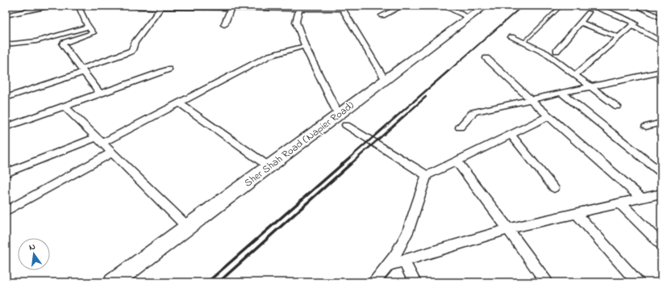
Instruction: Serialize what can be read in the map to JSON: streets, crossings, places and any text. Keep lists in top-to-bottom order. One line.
{"streets":{"main road":["Sher Shah Road (Napier Road)"]},"north":"top"}
